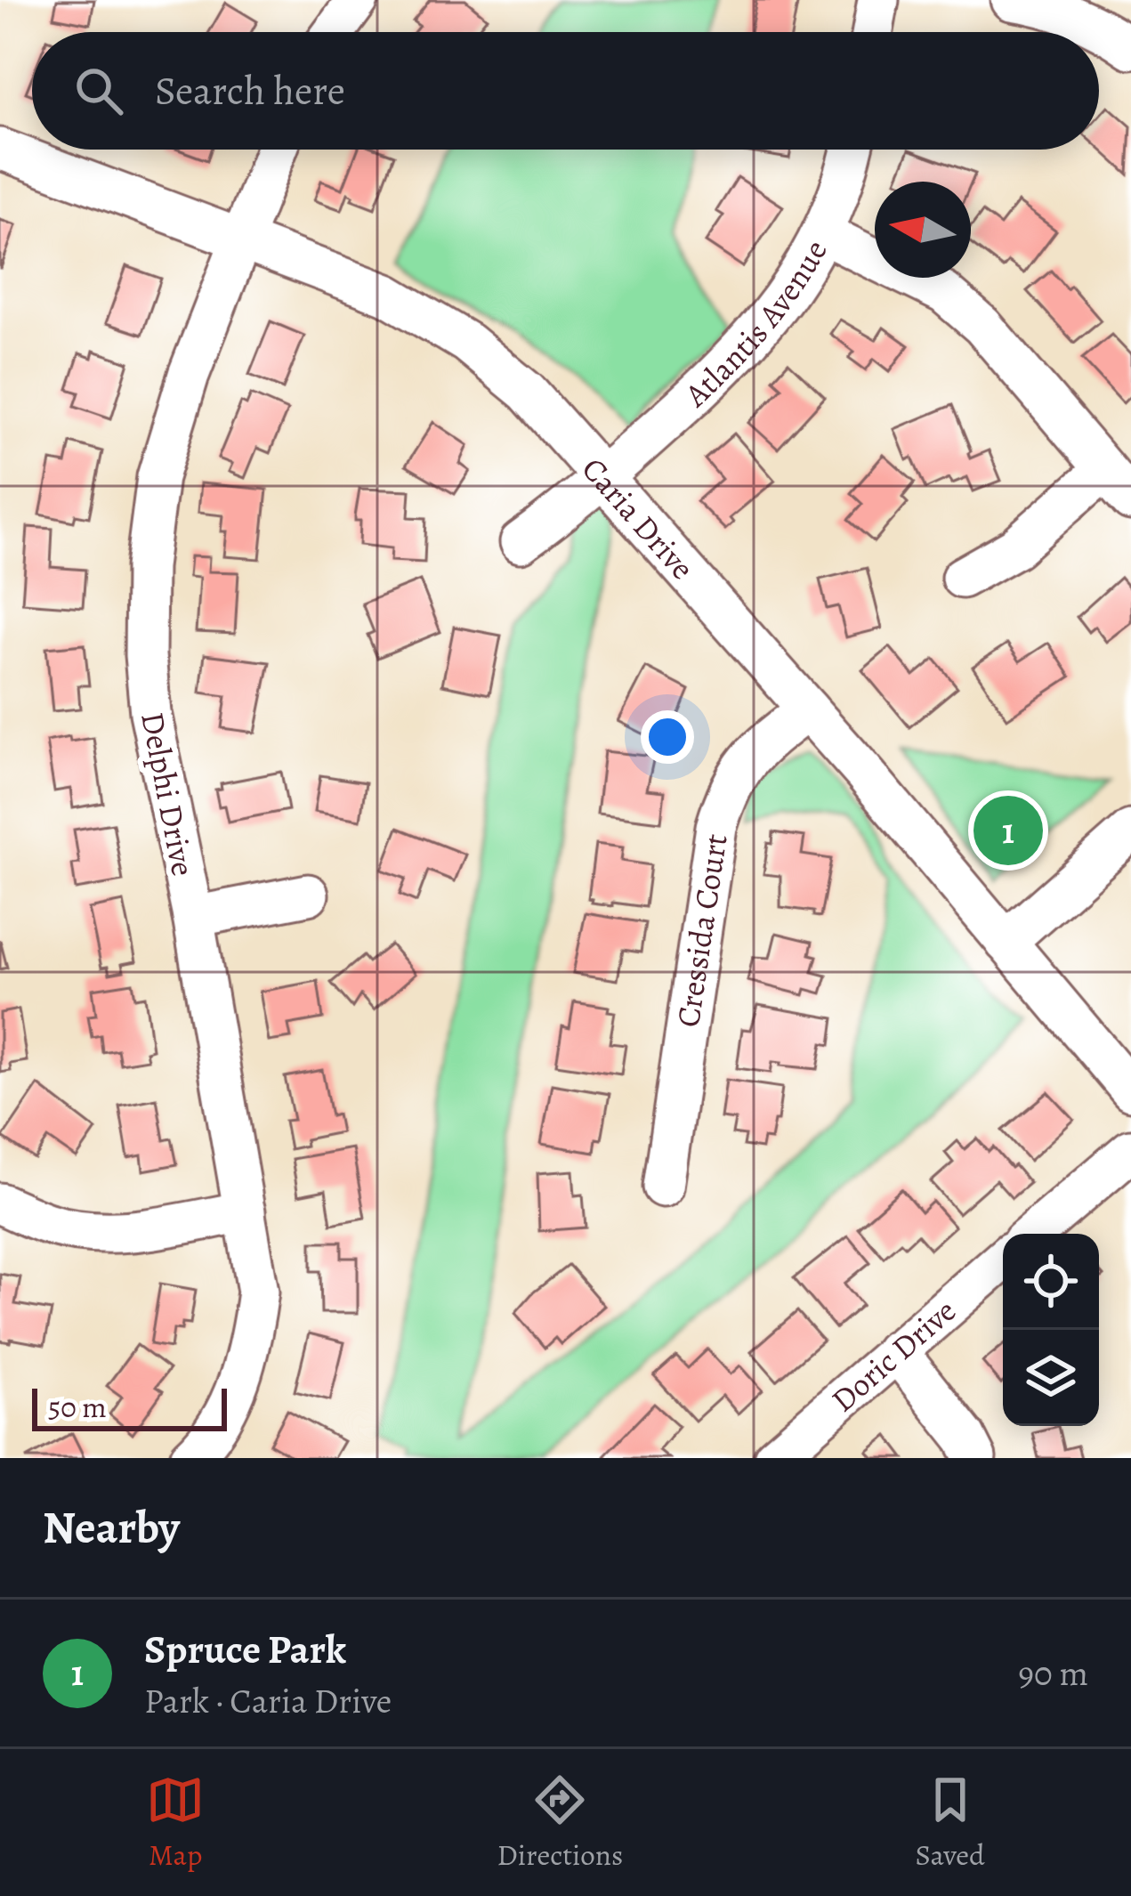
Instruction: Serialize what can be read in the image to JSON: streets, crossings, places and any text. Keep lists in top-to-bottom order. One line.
{"streets":{"street":["Atlantis Avenue","Caria Drive","Delphi Drive","Cressida Court","Doric Drive"]},"crossings":[["Atlantis Avenue","Caria Drive"],["Caria Drive","Delphi Drive"],["Caria Drive","Cressida Court"]],"scale_bar":"50 m","north":"left","page":{"search":"Search here","pins":"1","scale":"50 m","heading":"Nearby","list":[{"mark":"1","name":"Spruce Park","note":"Park · Caria Drive","value":"90 m"}],"nav":["Map","Directions","Saved"]}}
